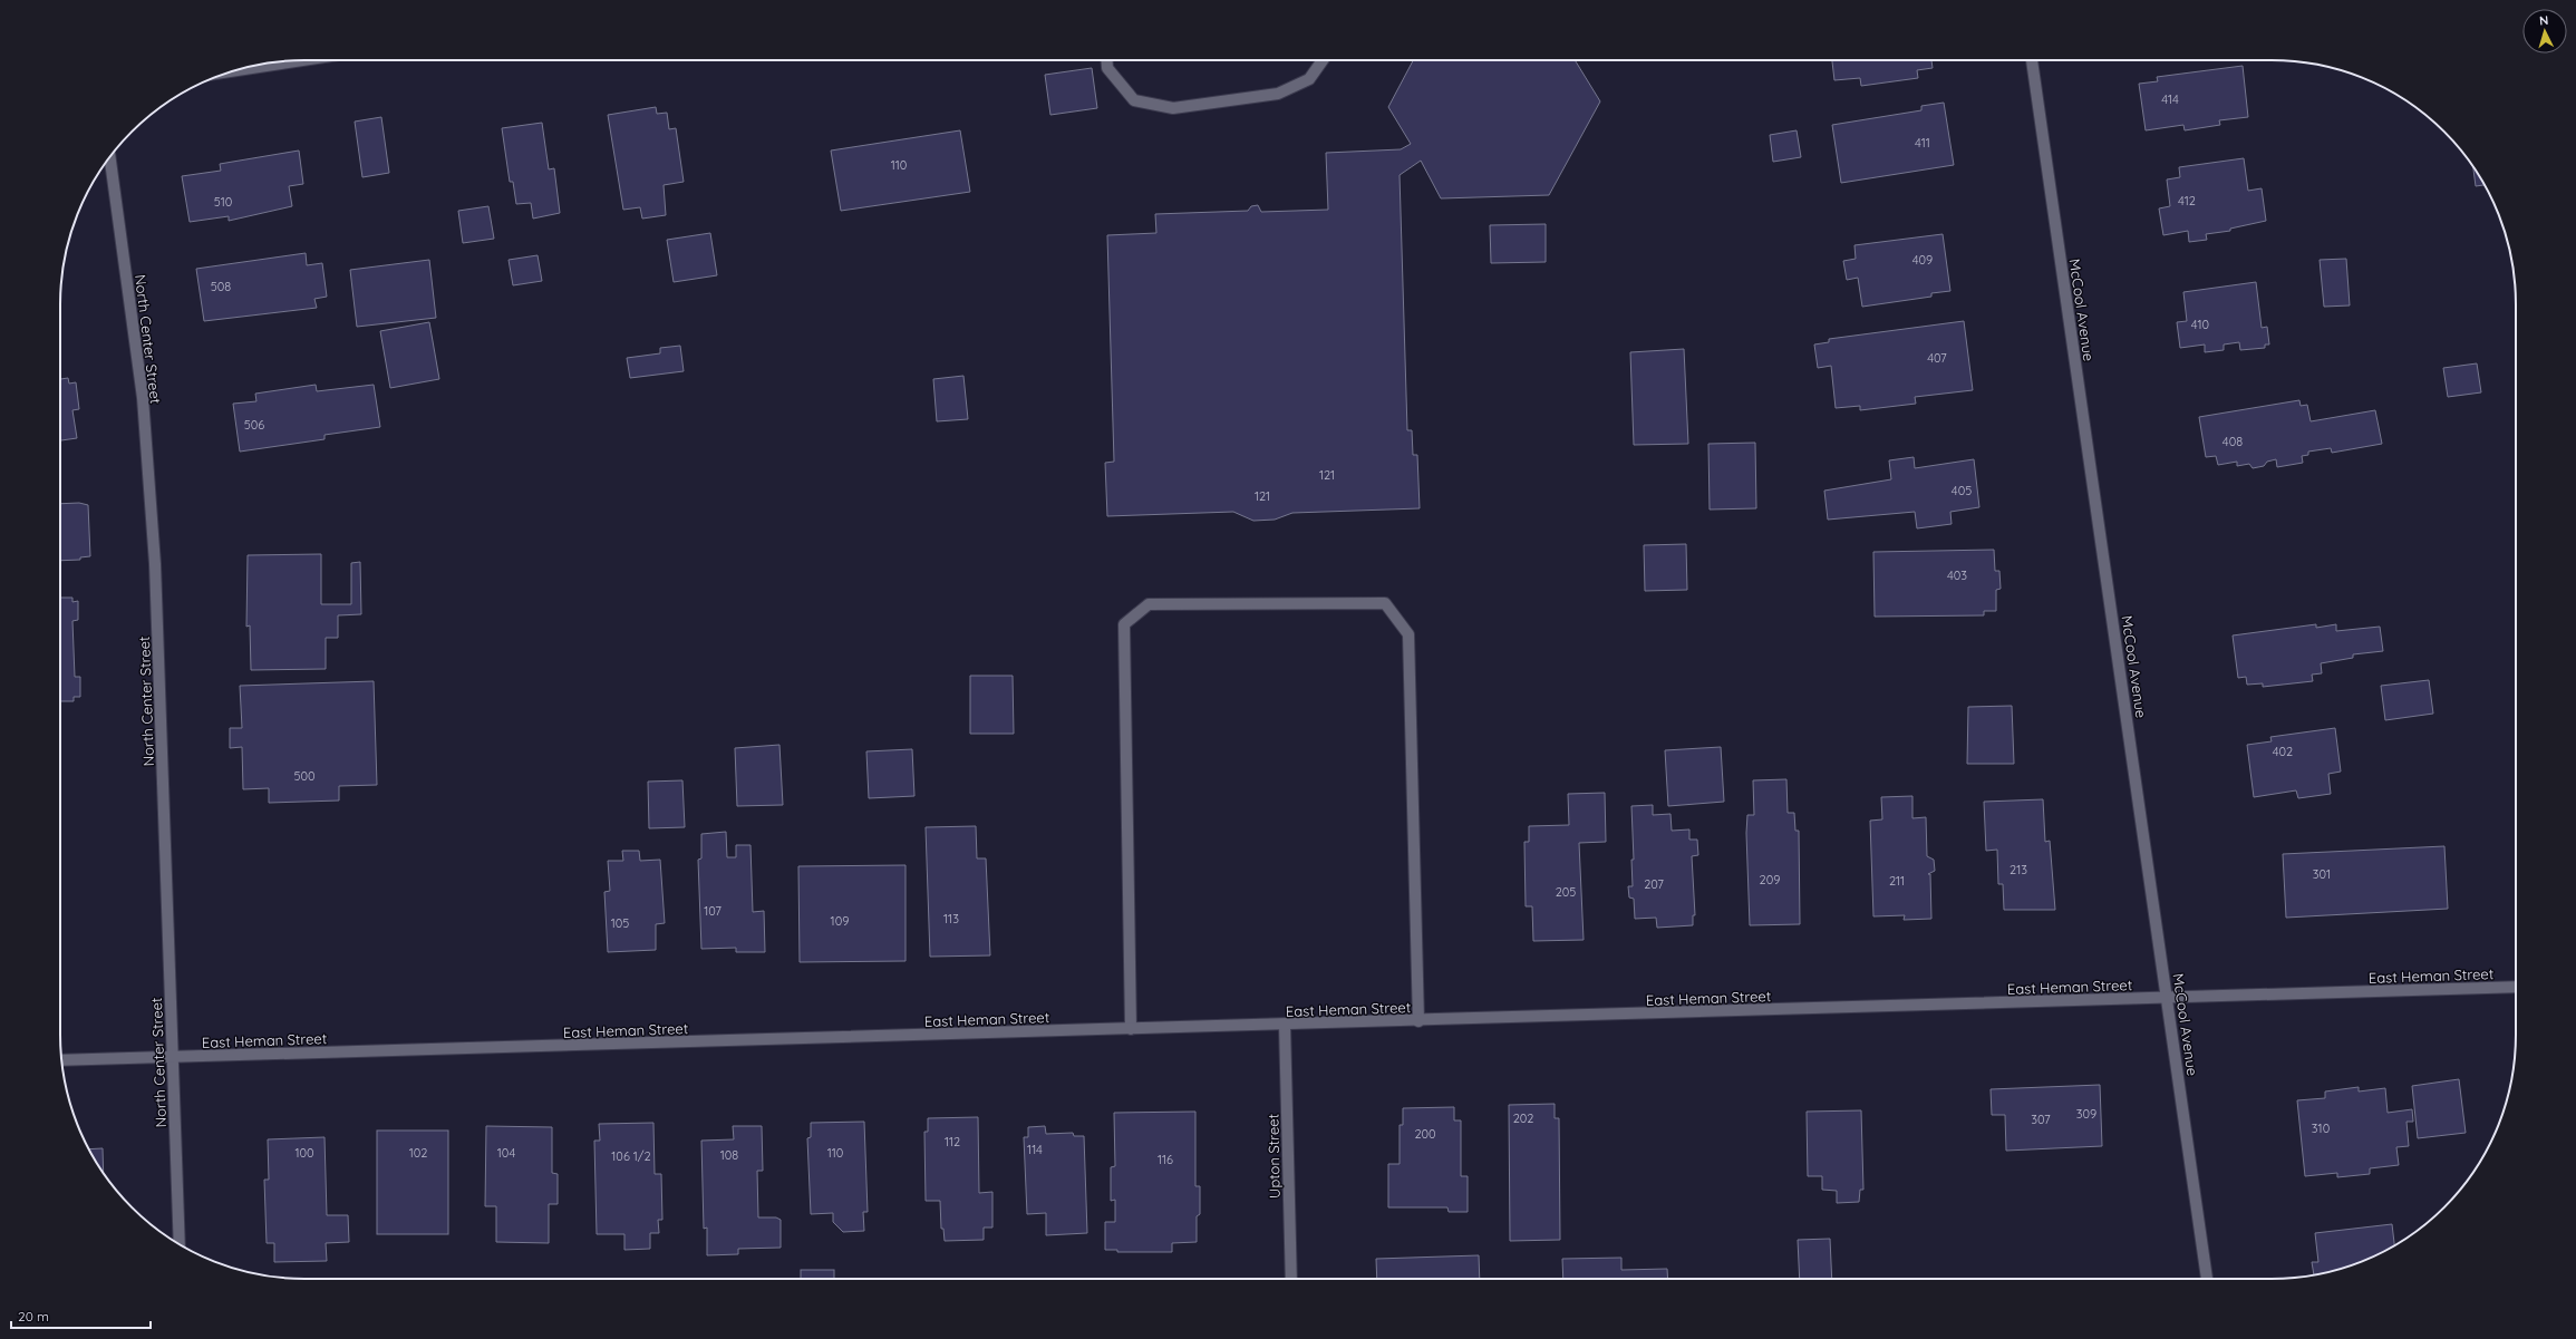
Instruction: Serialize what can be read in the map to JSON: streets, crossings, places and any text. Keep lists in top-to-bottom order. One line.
{"streets":{"street":["McCool Avenue","North Center Street","East Heman Street","Upton Street"]},"crossings":[["McCool Avenue","East Heman Street"],["North Center Street","East Heman Street"],["East Heman Street","Upton Street"]],"house_numbers":["414","411","110","412","510","409","508","410","407","506","408","121","405","121","403","402","500","213","301","209","211","207","205","107","113","109","105","309","202","307","310","200","112","114","100","102","104","110","108","106 1/2","116"],"scale_bar":"20 m","north":"top"}
